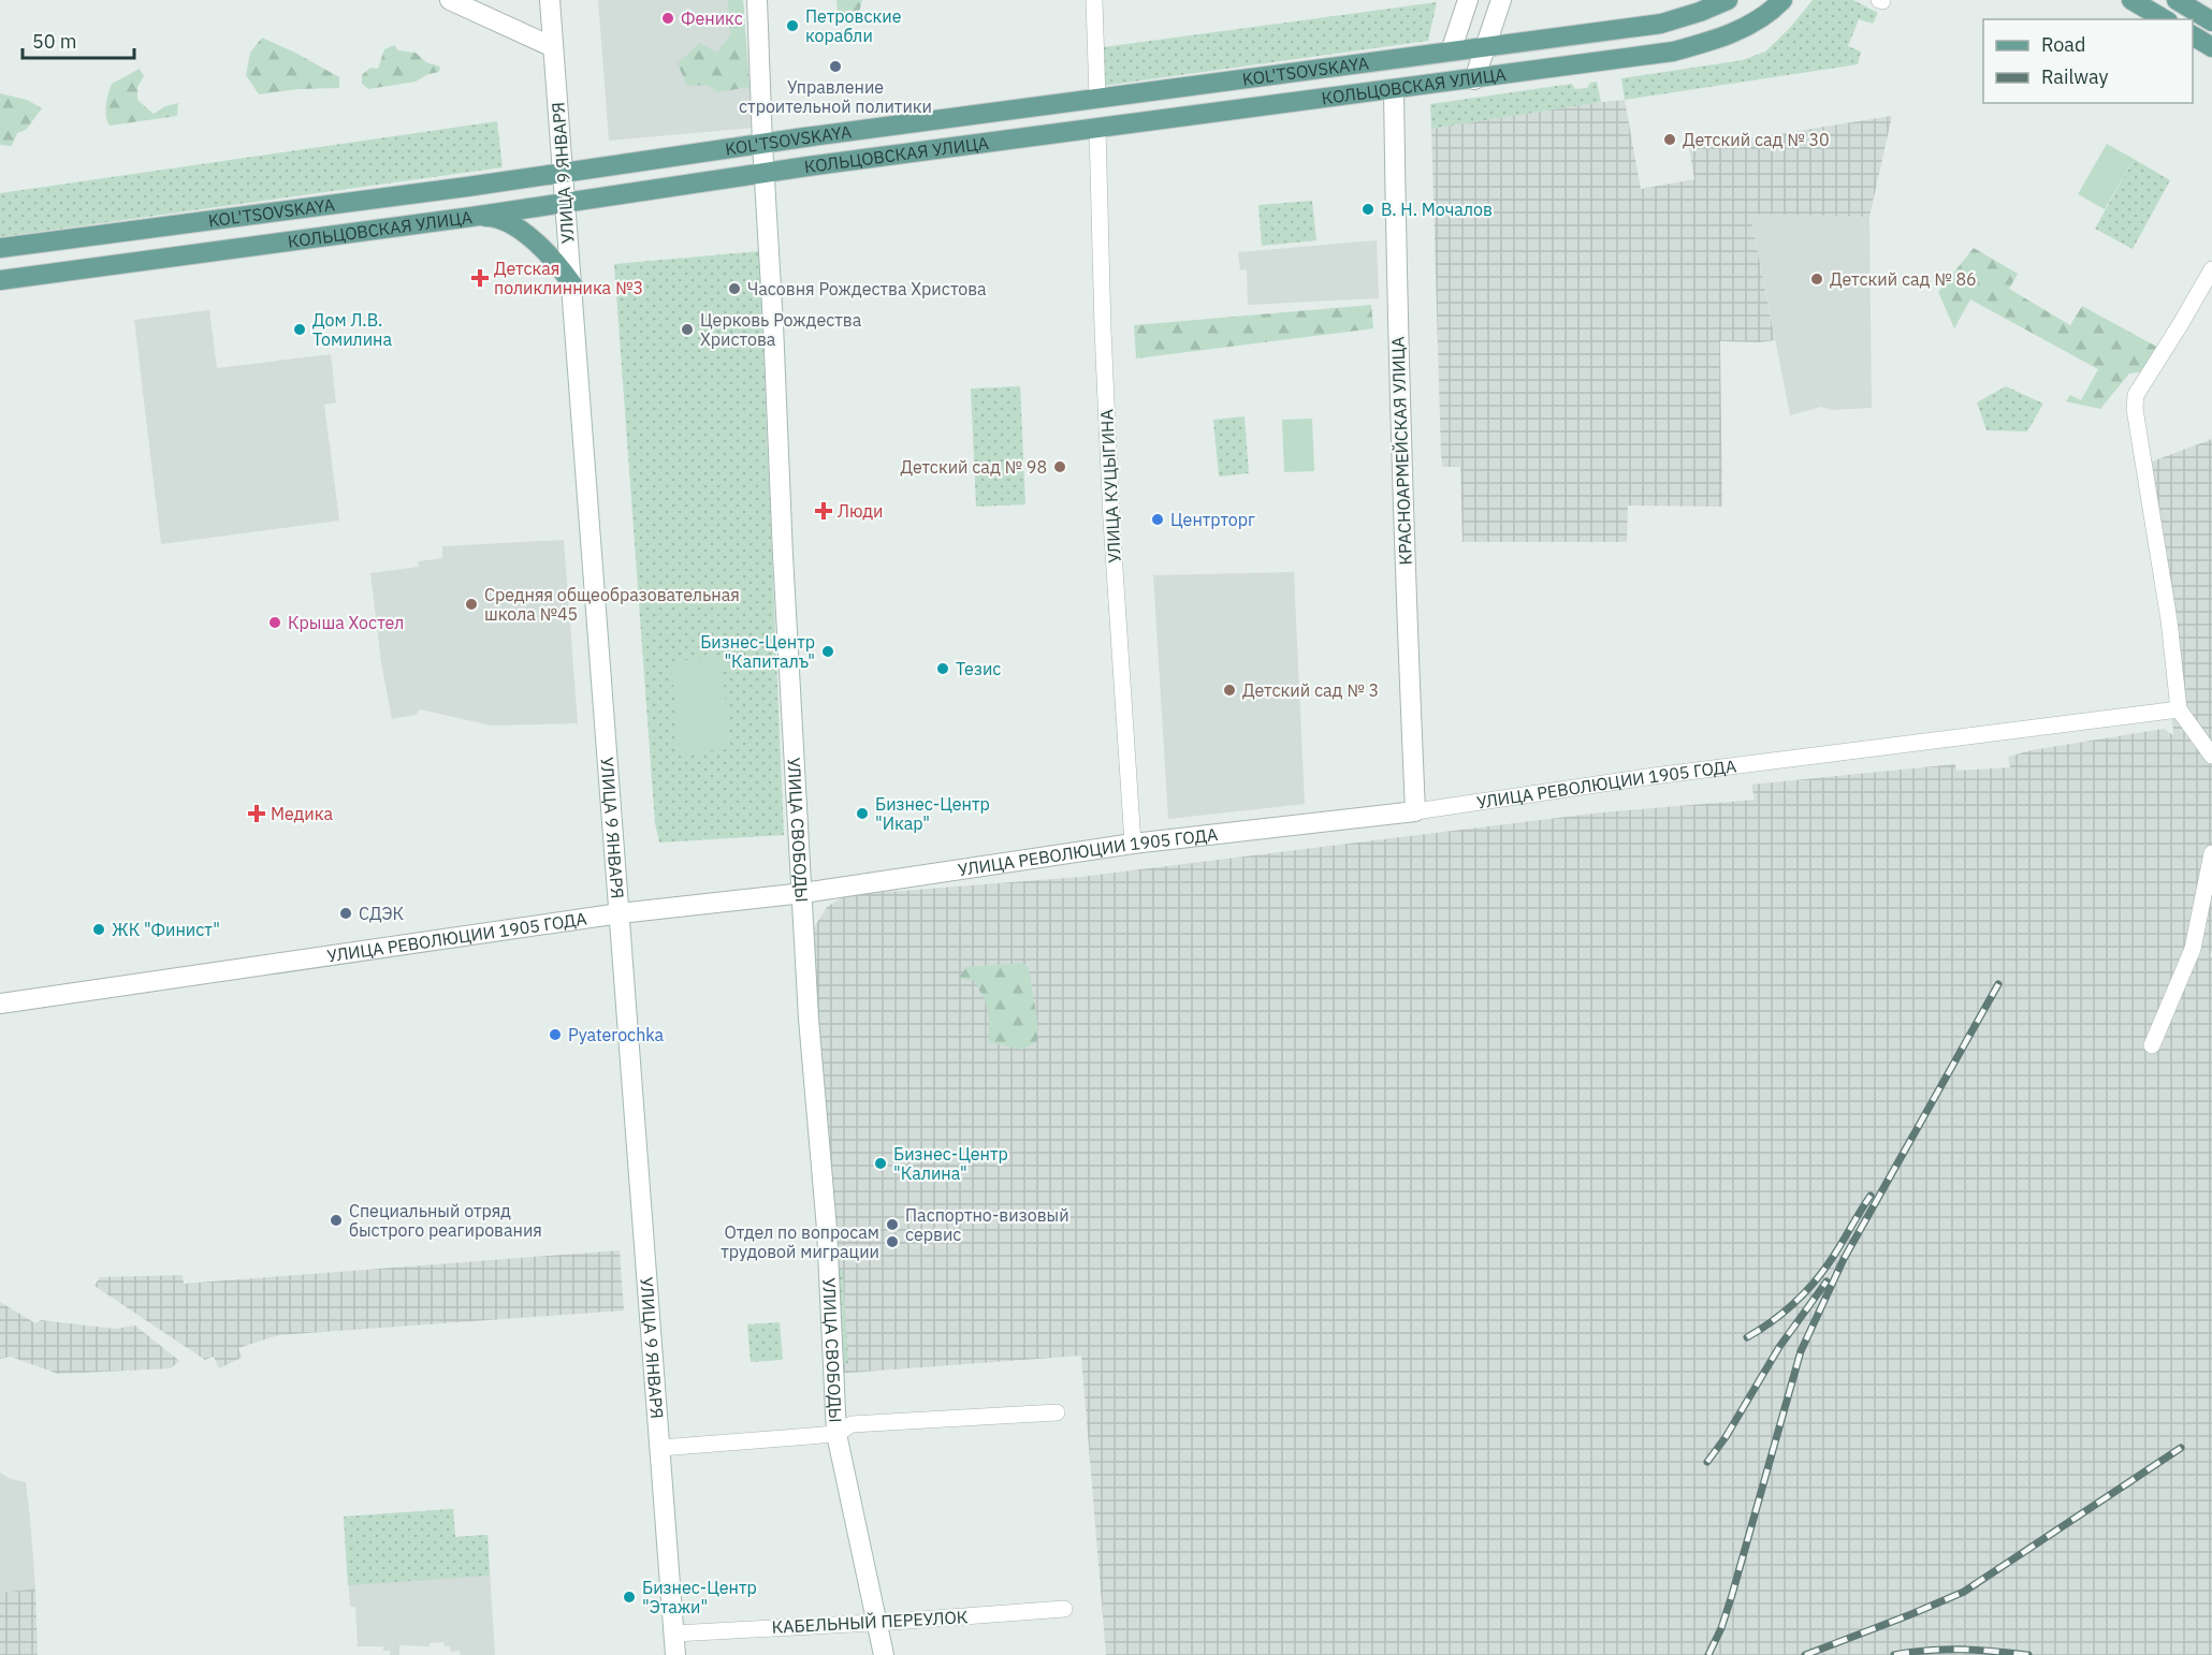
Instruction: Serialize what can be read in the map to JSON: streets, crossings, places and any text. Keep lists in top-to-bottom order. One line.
{"streets":{"main road":["KOL'TSOVSKAYA","КОЛЬЦОВСКАЯ УЛИЦА","УЛИЦА 9 ЯНВАРЯ","КРАСНОАРМЕЙСКАЯ УЛИЦА","УЛИЦА РЕВОЛЮЦИИ 1905 ГОДА","УЛИЦА СВОБОДЫ"],"street":["УЛИЦА КУЦЫГИНА","КАБЕЛЬНЫЙ ПЕРЕУЛОК"]},"crossings":[["KOL'TSOVSKAYA","УЛИЦА 9 ЯНВАРЯ"],["KOL'TSOVSKAYA","УЛИЦА СВОБОДЫ"],["КОЛЬЦОВСКАЯ УЛИЦА","УЛИЦА 9 ЯНВАРЯ"],["КОЛЬЦОВСКАЯ УЛИЦА","КРАСНОАРМЕЙСКАЯ УЛИЦА"],["КОЛЬЦОВСКАЯ УЛИЦА","УЛИЦА КУЦЫГИНА"],["КОЛЬЦОВСКАЯ УЛИЦА","УЛИЦА СВОБОДЫ"],["УЛИЦА 9 ЯНВАРЯ","УЛИЦА РЕВОЛЮЦИИ 1905 ГОДА"],["УЛИЦА 9 ЯНВАРЯ","КАБЕЛЬНЫЙ ПЕРЕУЛОК"],["КРАСНОАРМЕЙСКАЯ УЛИЦА","УЛИЦА РЕВОЛЮЦИИ 1905 ГОДА"],["УЛИЦА КУЦЫГИНА","УЛИЦА РЕВОЛЮЦИИ 1905 ГОДА"],["УЛИЦА РЕВОЛЮЦИИ 1905 ГОДА","УЛИЦА СВОБОДЫ"],["УЛИЦА СВОБОДЫ","КАБЕЛЬНЫЙ ПЕРЕУЛОК"]],"places":{"other":["Феникс","Петровские корабли","Управление строительной политики","Детский сад № 30","В. Н. Мочалов","Детский сад № 86","Часовня Рождества Христова","Дом Л.В. Томилина","Церковь Рождества Христова","Детский сад № 98","Центрторг","Средняя общеобразовательная школа №45","Крыша Хостел","Бизнес-Центр \"Капиталъ\"","Тезис","Детский сад № 3","Бизнес-Центр \"Икар\"","СДЭК","ЖК \"Финист\"","Pyaterochka","Бизнес-Центр \"Калина\"","Специальный отряд быстрого реагирования","Паспортно-визовый сервис","Отдел по вопросам трудовой миграции","Бизнес-Центр \"Этажи\""],"health":["Детская поликлинника №3","Люди","Медика"]},"legend":["Road","Railway"],"scale_bar":"50 m"}
